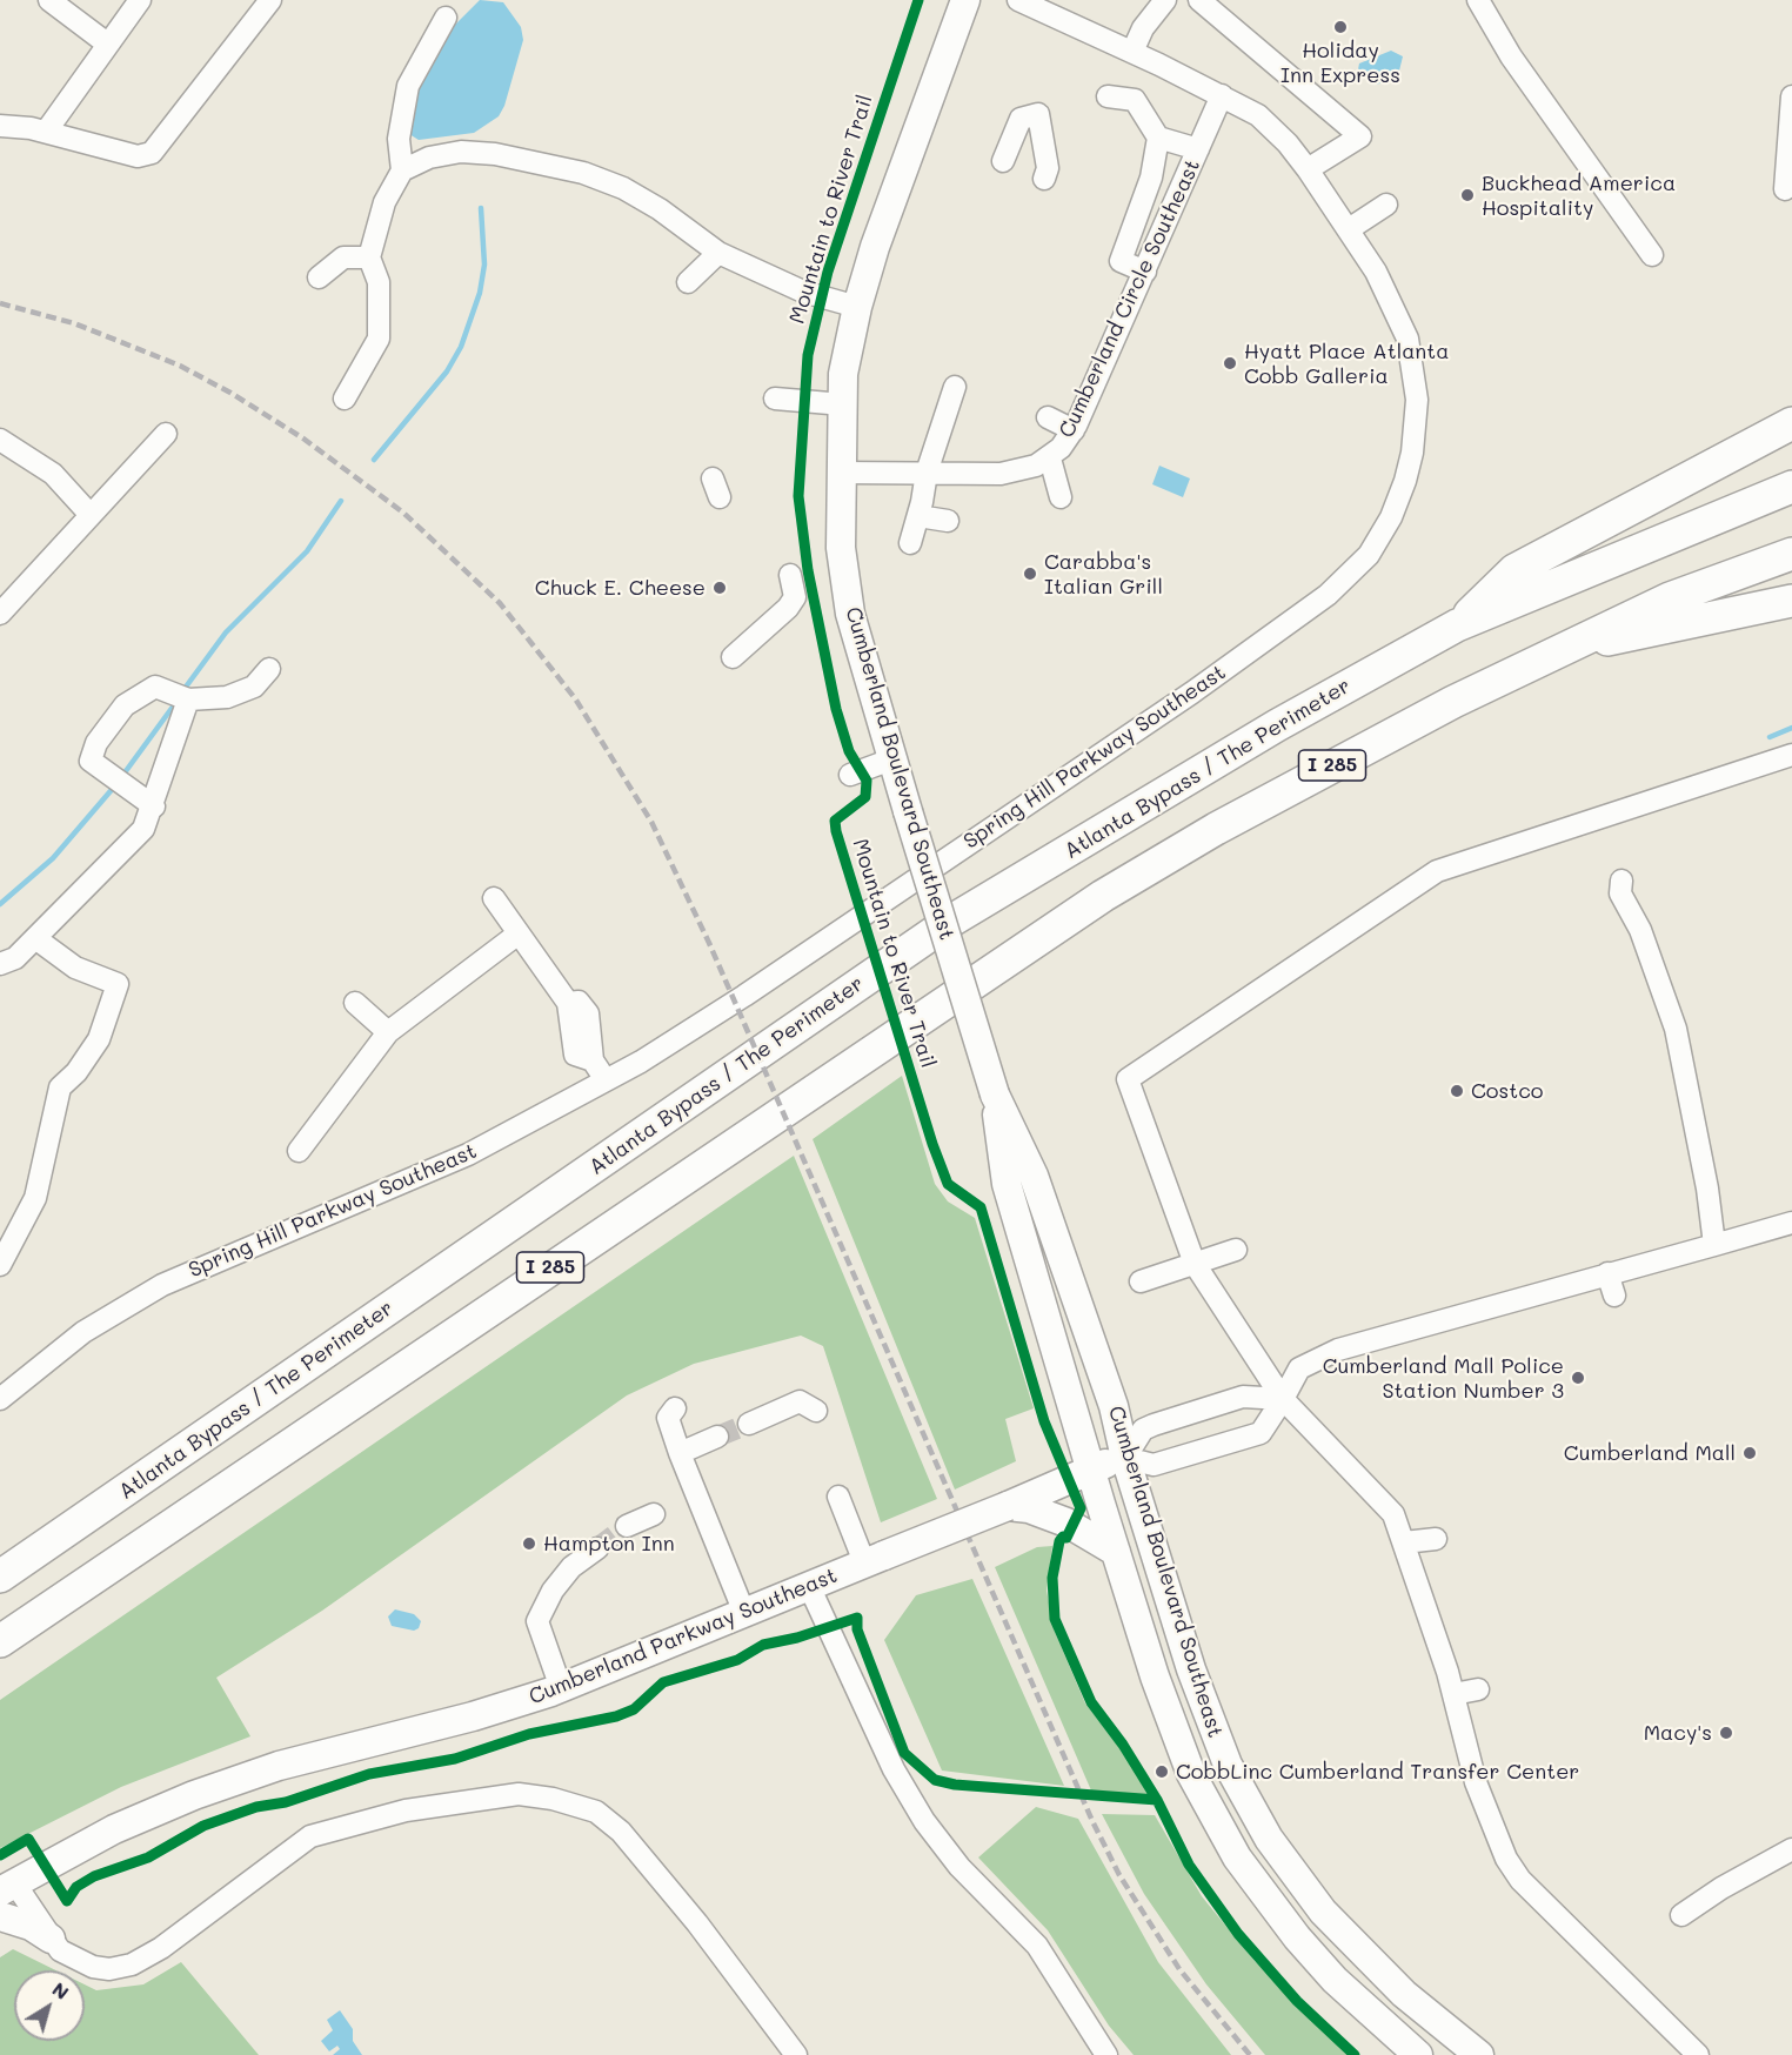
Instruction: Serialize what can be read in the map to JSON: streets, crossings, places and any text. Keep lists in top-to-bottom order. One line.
{"streets":{"highway":["I 285","Atlanta Bypass / The Perimeter"],"main road":["Cumberland Boulevard Southeast","Cumberland Parkway Southeast"],"street":["Cumberland Circle Southeast","Spring Hill Parkway Southeast"],"cycle path":["Mountain to River Trail"]},"crossings":[["Cumberland Circle Southeast","Spring Hill Parkway Southeast"],["Cumberland Circle Southeast","Cumberland Boulevard Southeast"],["Cumberland Boulevard Southeast","Cumberland Parkway Southeast"]],"places":["Holiday Inn Express","Buckhead America Hospitality","Hyatt Place Atlanta Cobb Galleria","Carabba's Italian Grill","Chuck E. Cheese","Costco","Cumberland Mall Police Station Number 3","Cumberland Mall","Hampton Inn","Macy's","CobbLinc Cumberland Transfer Center"],"north":"top right"}
